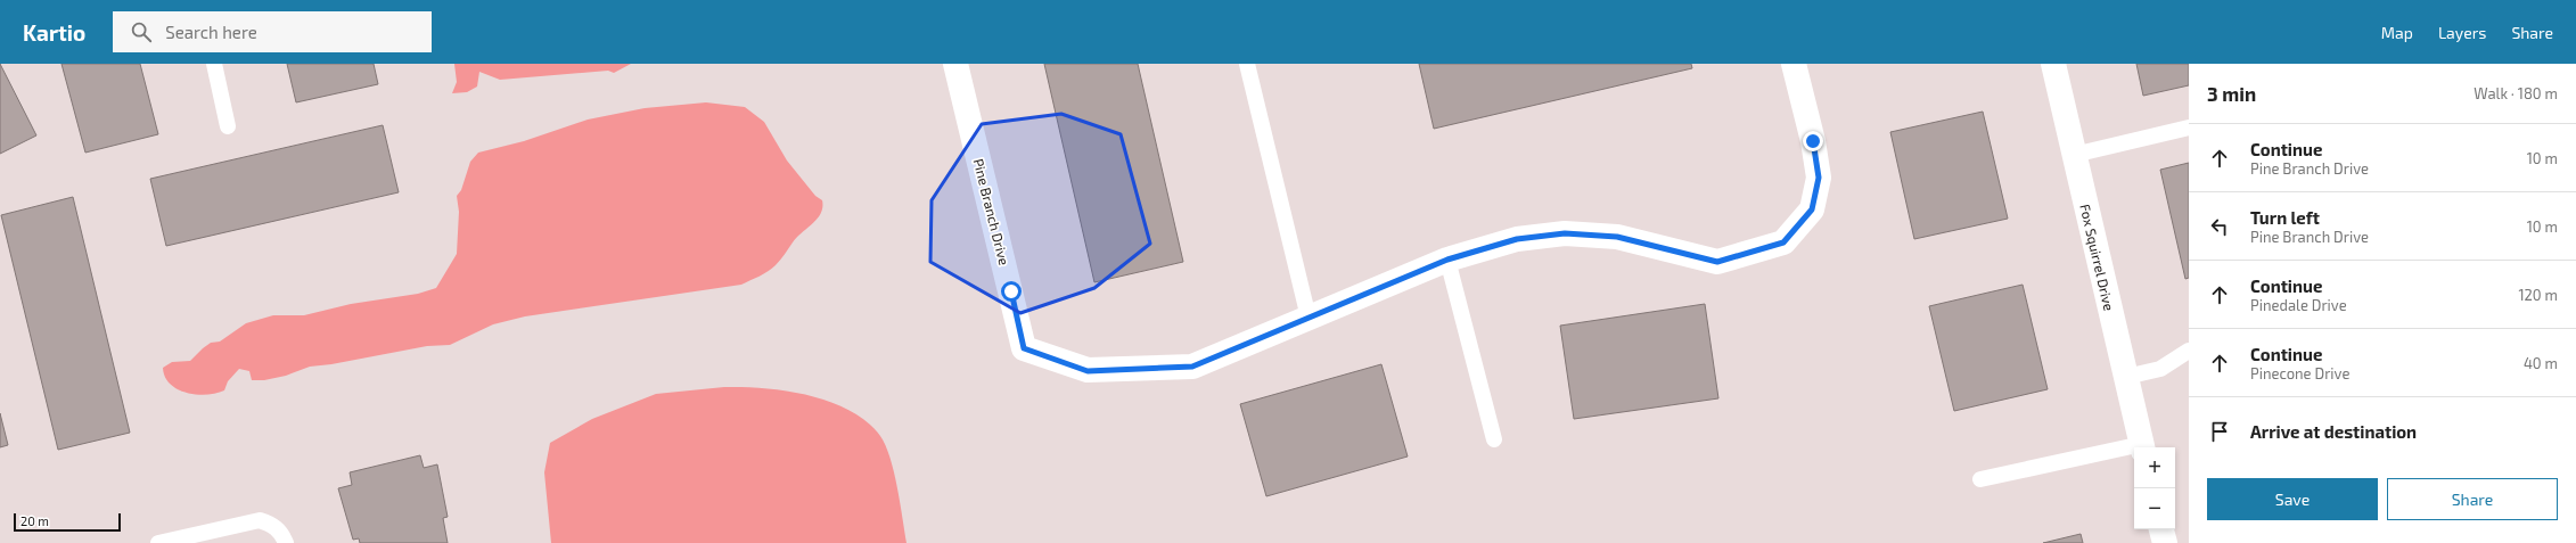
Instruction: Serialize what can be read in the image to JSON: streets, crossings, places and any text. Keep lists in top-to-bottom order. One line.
{"streets":{"street":["Pine Branch Drive","Fox Squirrel Drive"]},"scale_bar":"20 m","page":{"header":"Kartio","search":"Search here","nav":["Map","Layers","Share"],"heading":["3 min","Walk · 180 m"],"list":[["Continue","Pine Branch Drive","10 m"],["Turn left","Pine Branch Drive","10 m"],["Continue","Pinedale Drive","120 m"],["Continue","Pinecone Drive","40 m"],"Arrive at destination"],"map_buttons":["+","−"],"buttons":["Save","Share"],"scale":"20 m"}}
